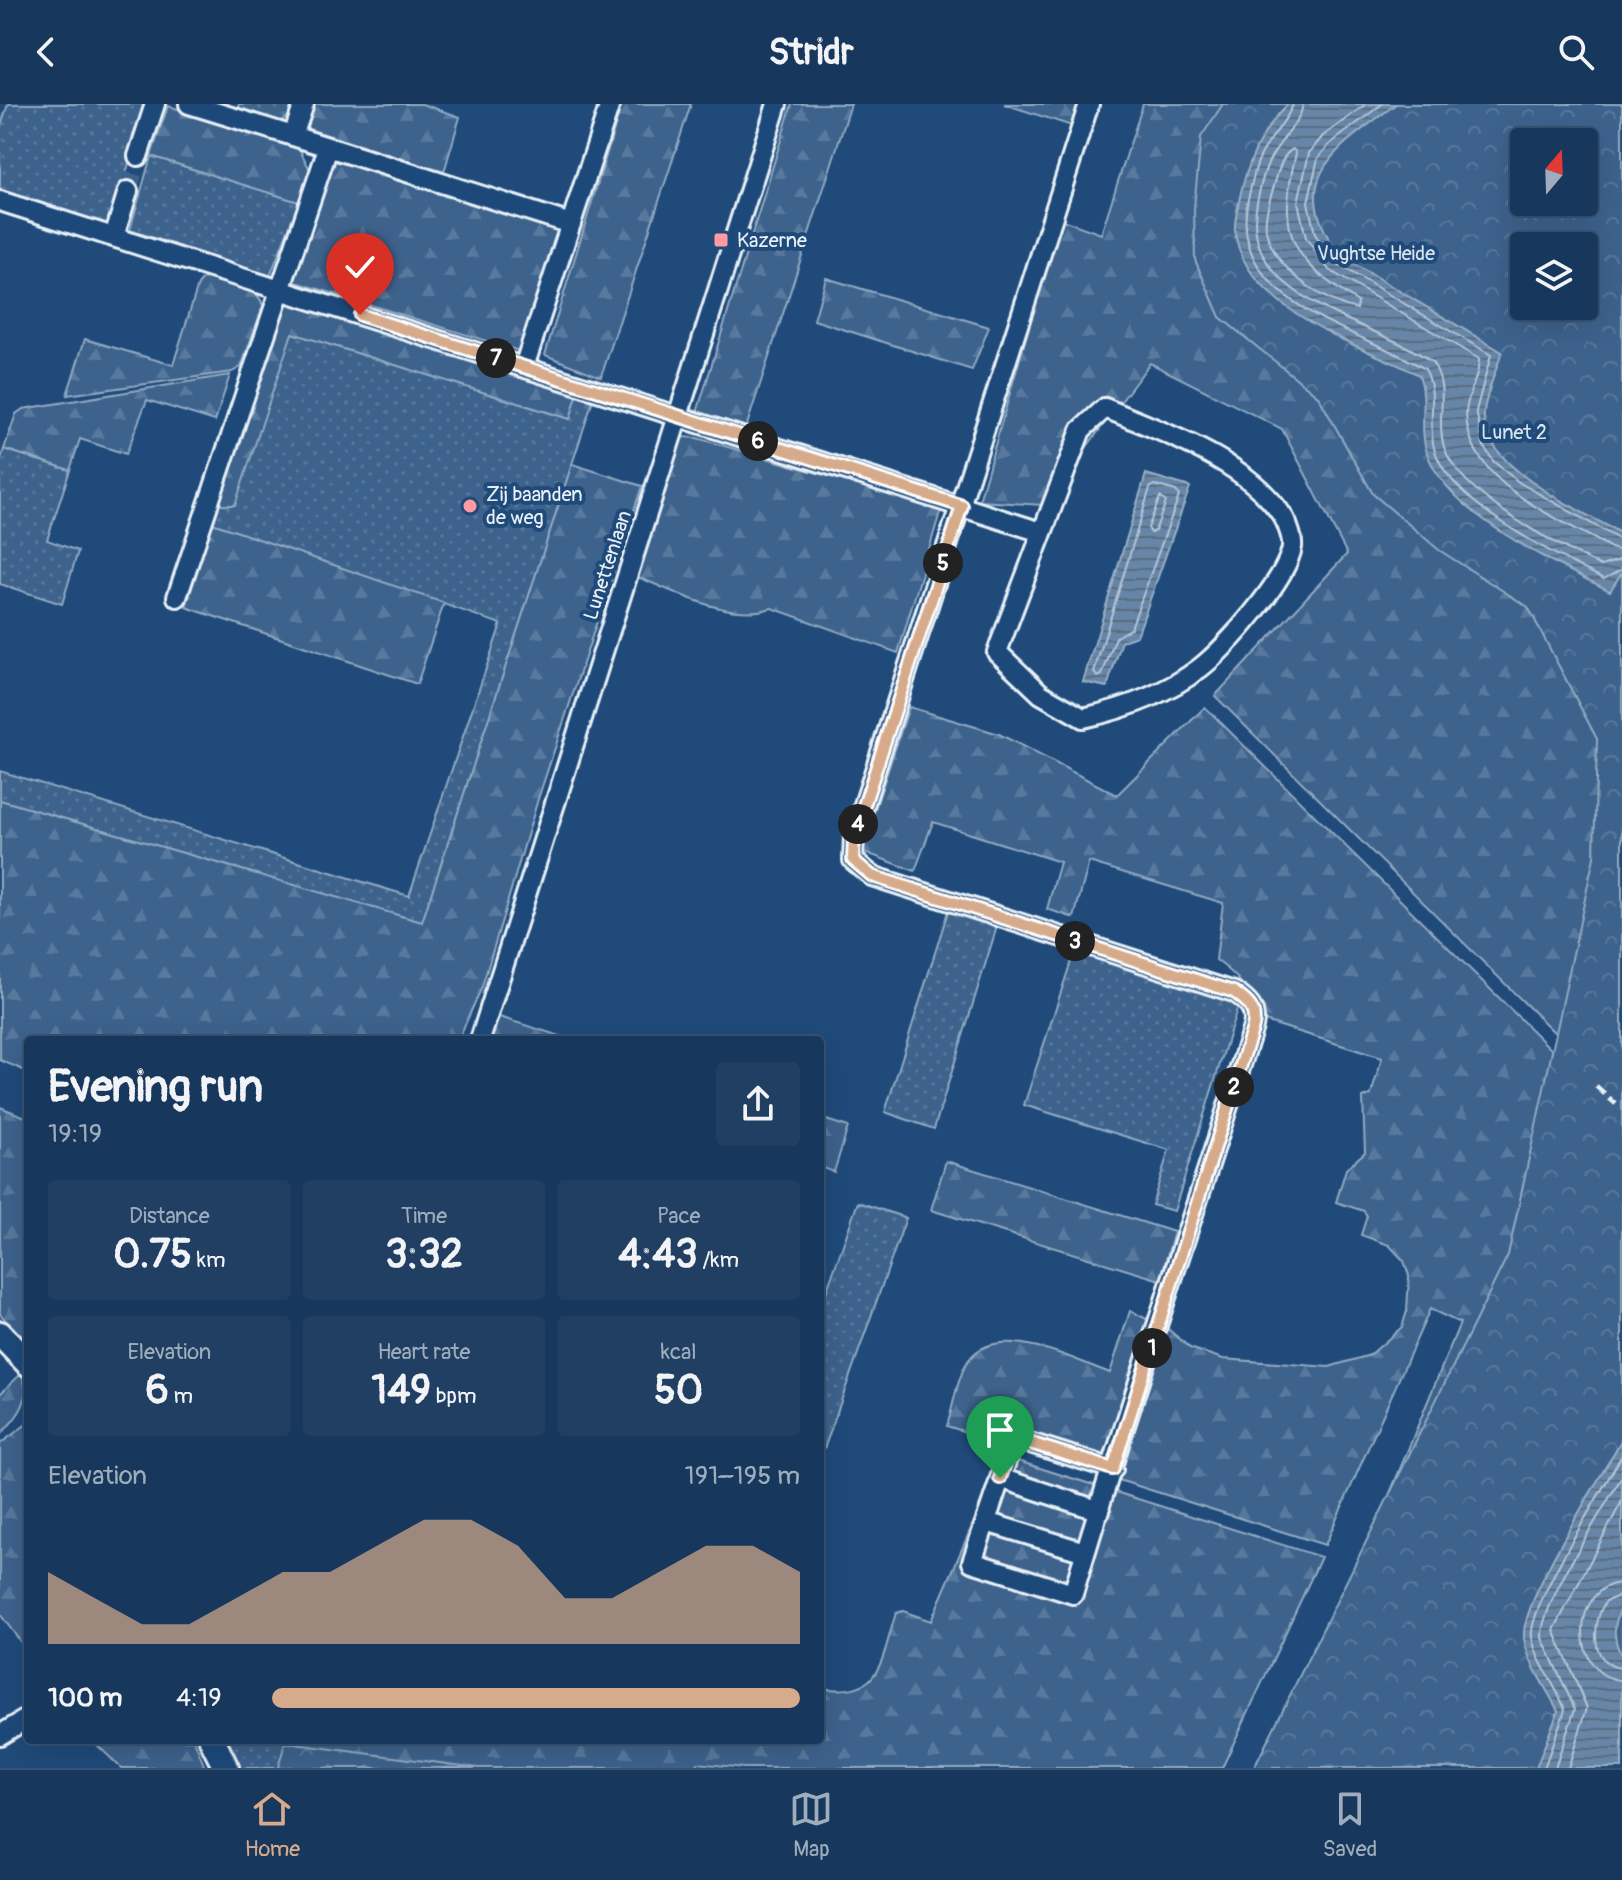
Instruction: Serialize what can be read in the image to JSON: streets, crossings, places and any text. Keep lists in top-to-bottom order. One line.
{"streets":{"street":["Lunettenlaan"]},"parks":["Vughtse Heide","Lunet 2"],"places":{"transit":["Kazerne"],"other":["Zij baanden de weg"]},"north":"top","page":{"header":"Stridr","pins":["7","6","5","4","3","2","1"],"heading":["Evening run","19:19"],"stats":[["Distance","0.75 km"],["Time","3:32"],["Pace","4:43 /km"],["Elevation","6 m"],["Heart rate","149 bpm"],["kcal","50"]],"chart":["Elevation","191–195 m"],"list":[{"name":"100 m","note":"4:19"}],"tabs":["Home","Map","Saved"]}}
